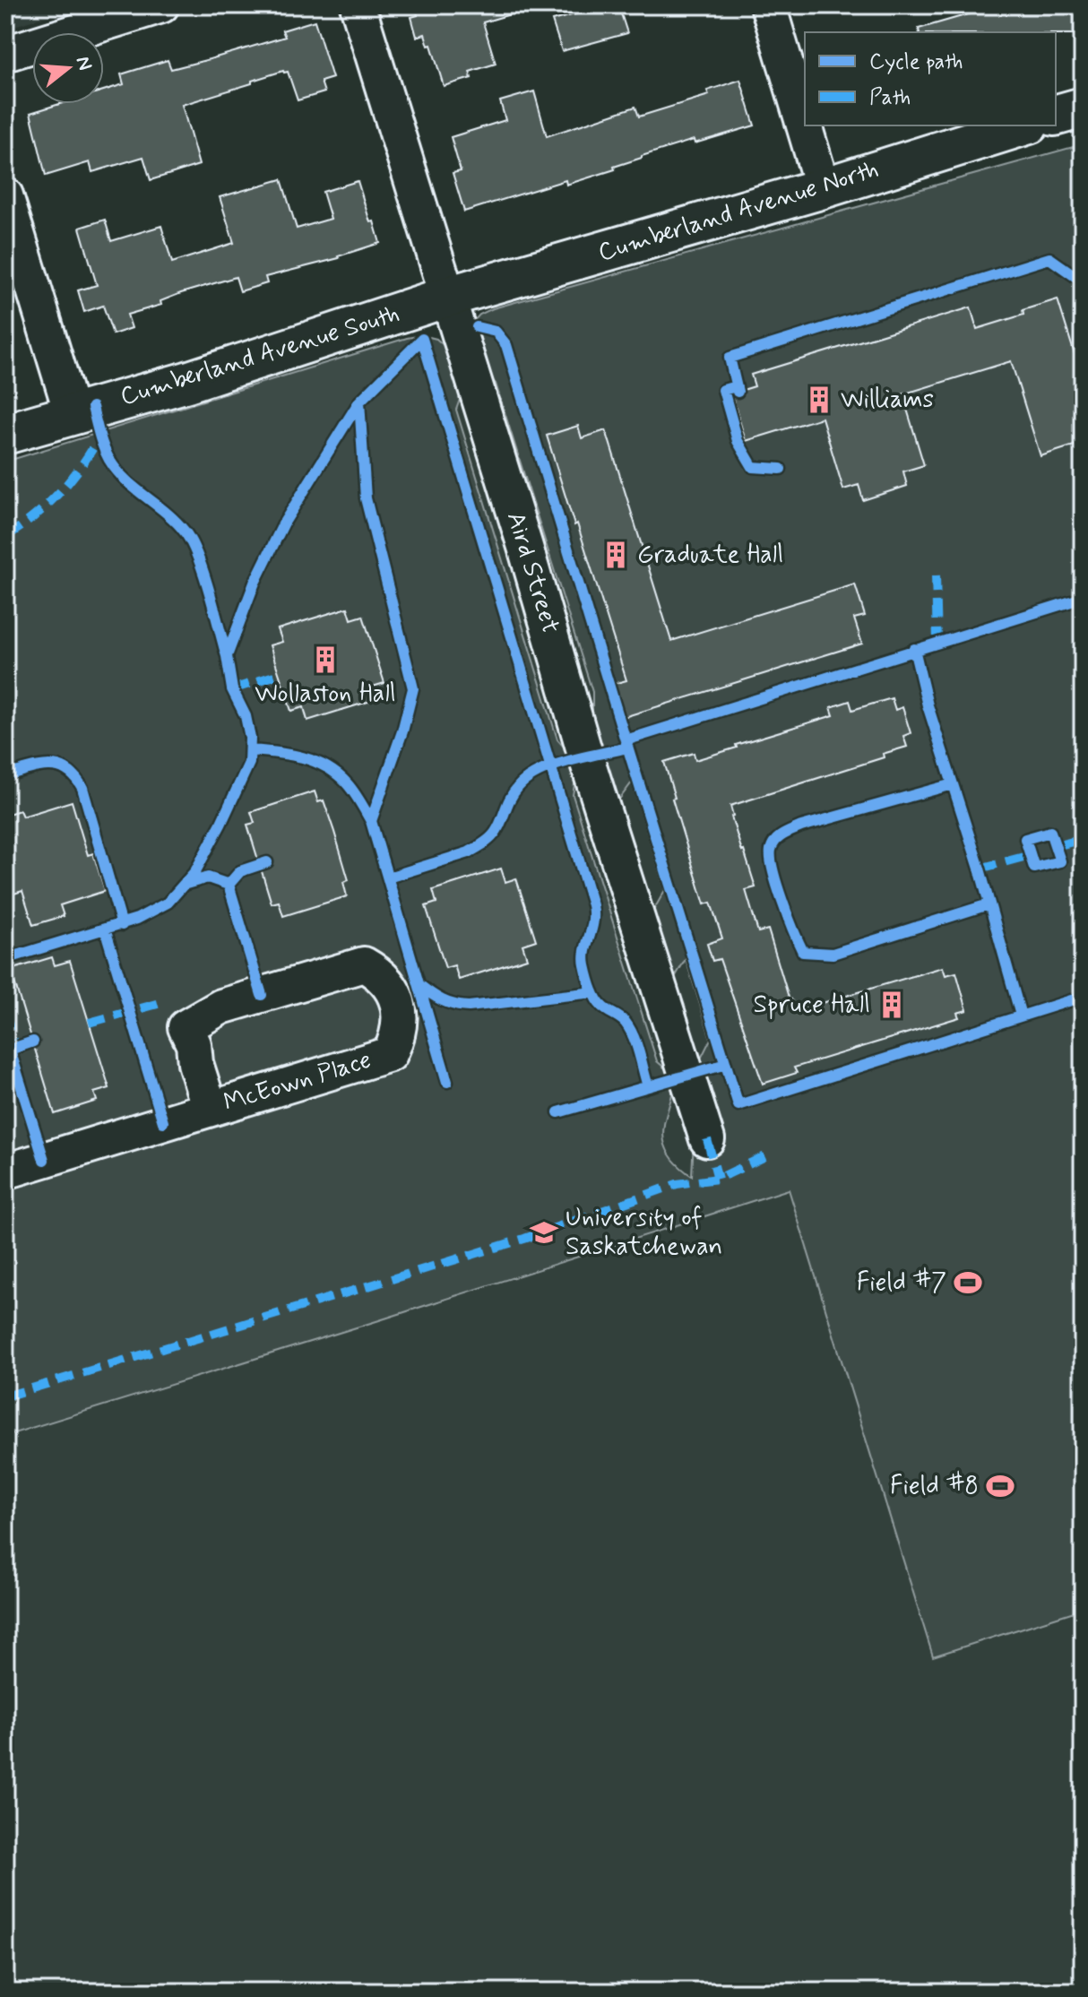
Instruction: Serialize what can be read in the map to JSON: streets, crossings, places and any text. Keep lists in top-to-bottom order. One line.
{"streets":{"main road":["Cumberland Avenue North","Cumberland Avenue South"],"street":["Aird Street","McEown Place"]},"crossings":[["Cumberland Avenue North","Cumberland Avenue South"],["Cumberland Avenue North","Aird Street"],["Cumberland Avenue South","Aird Street"]],"places":{"building":["Williams","Graduate Hall","Wollaston Hall","Spruce Hall"],"school or university":["University of Saskatchewan"],"sports":["Field #7","Field #8"]},"legend":["Cycle path","Path"],"north":"right"}
